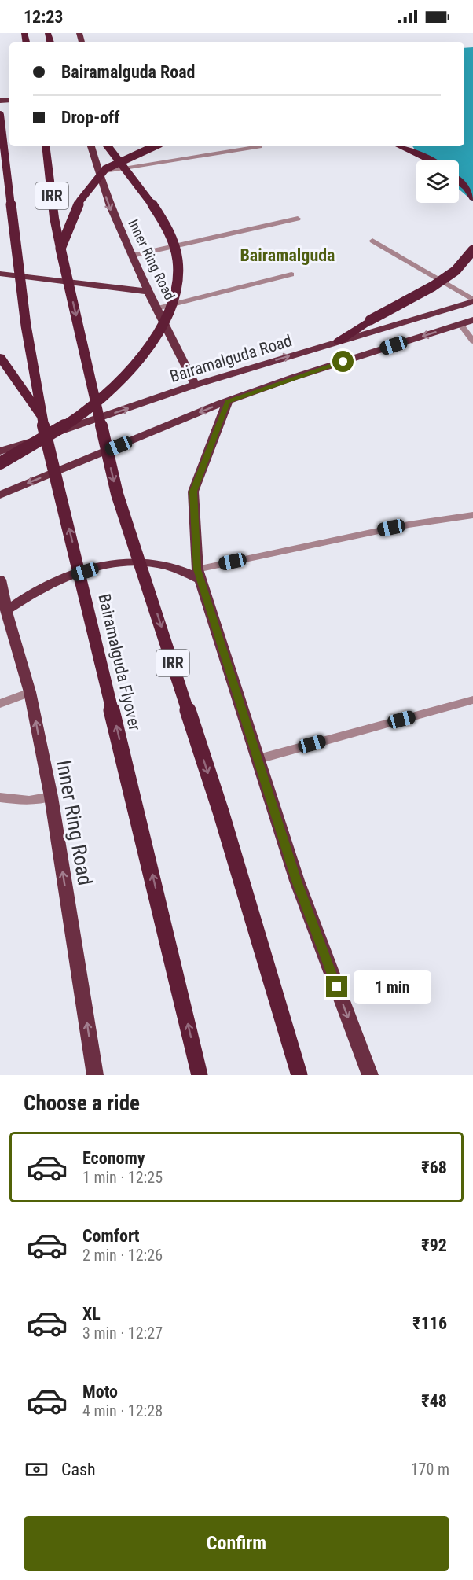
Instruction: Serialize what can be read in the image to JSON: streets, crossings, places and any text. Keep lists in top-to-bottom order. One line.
{"streets":{"highway":["IRR","Bairamalguda Flyover"],"main road":["Inner Ring Road","Bairamalguda Road"]},"crossings":[["Inner Ring Road","Bairamalguda Road"]],"districts":["Bairamalguda"],"page":{"status":"12:23","banner":["Bairamalguda Road","Drop-off"],"bubble":"1 min","heading":"Choose a ride","list":[{"name":"Economy","note":"1 min · 12:25","value":"₹68"},{"name":"Comfort","note":"2 min · 12:26","value":"₹92"},{"name":"XL","note":"3 min · 12:27","value":"₹116"},{"name":"Moto","note":"4 min · 12:28","value":"₹48"}],"pay":["Cash","170 m"],"buttons":"Confirm"}}
